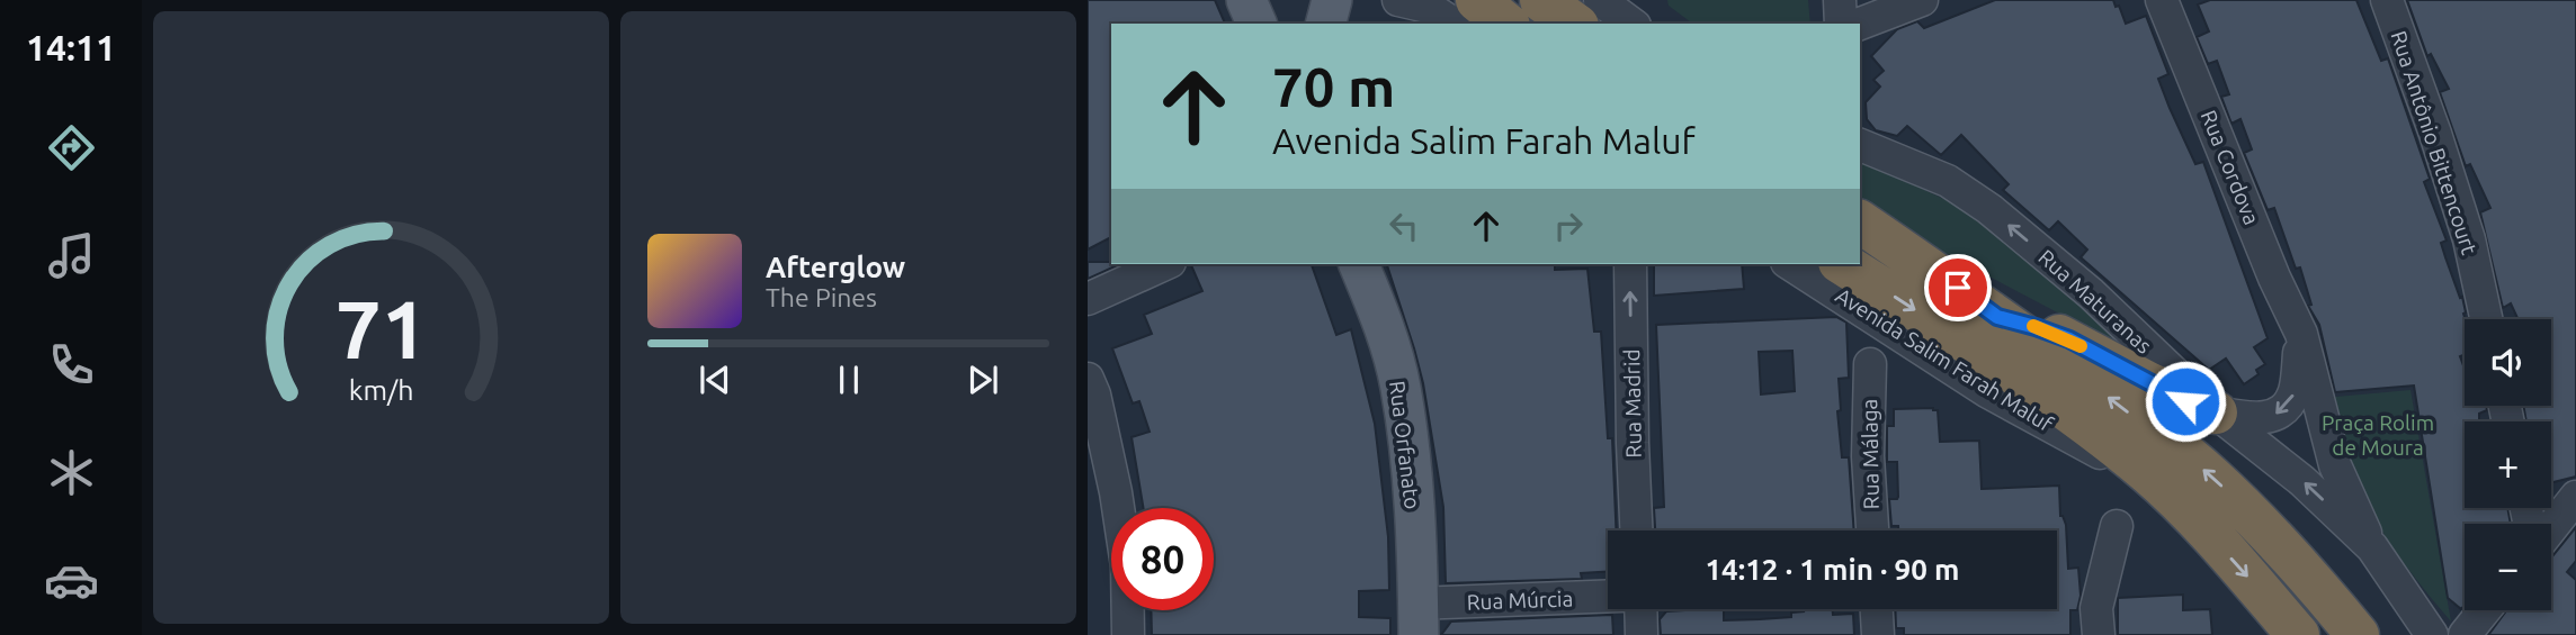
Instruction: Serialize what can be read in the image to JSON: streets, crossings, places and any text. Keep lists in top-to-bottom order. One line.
{"streets":{"highway":["Avenida Salim Farah Maluf"],"main road":["Rua Orfanato"],"street":["Rua Antônio Bittencourt","Rua Cordova","Rua Maturanas","Rua Madrid","Rua Málaga","Rua Múrcia"]},"crossings":[["Rua Cordova","Rua Maturanas"],["Rua Orfanato","Rua Múrcia"]],"one_way":["Rua Maturanas","Rua Madrid"],"parks":["Praça Rolim de Moura"],"page":{"tabs":"14:11","turn":["70 m","Avenida Salim Farah Maluf"],"song":["Afterglow","The Pines"],"map_buttons":["+","−"],"limit":"80","trip":"14:12 · 1 min · 90 m","gauge":["71","km/h"]}}
